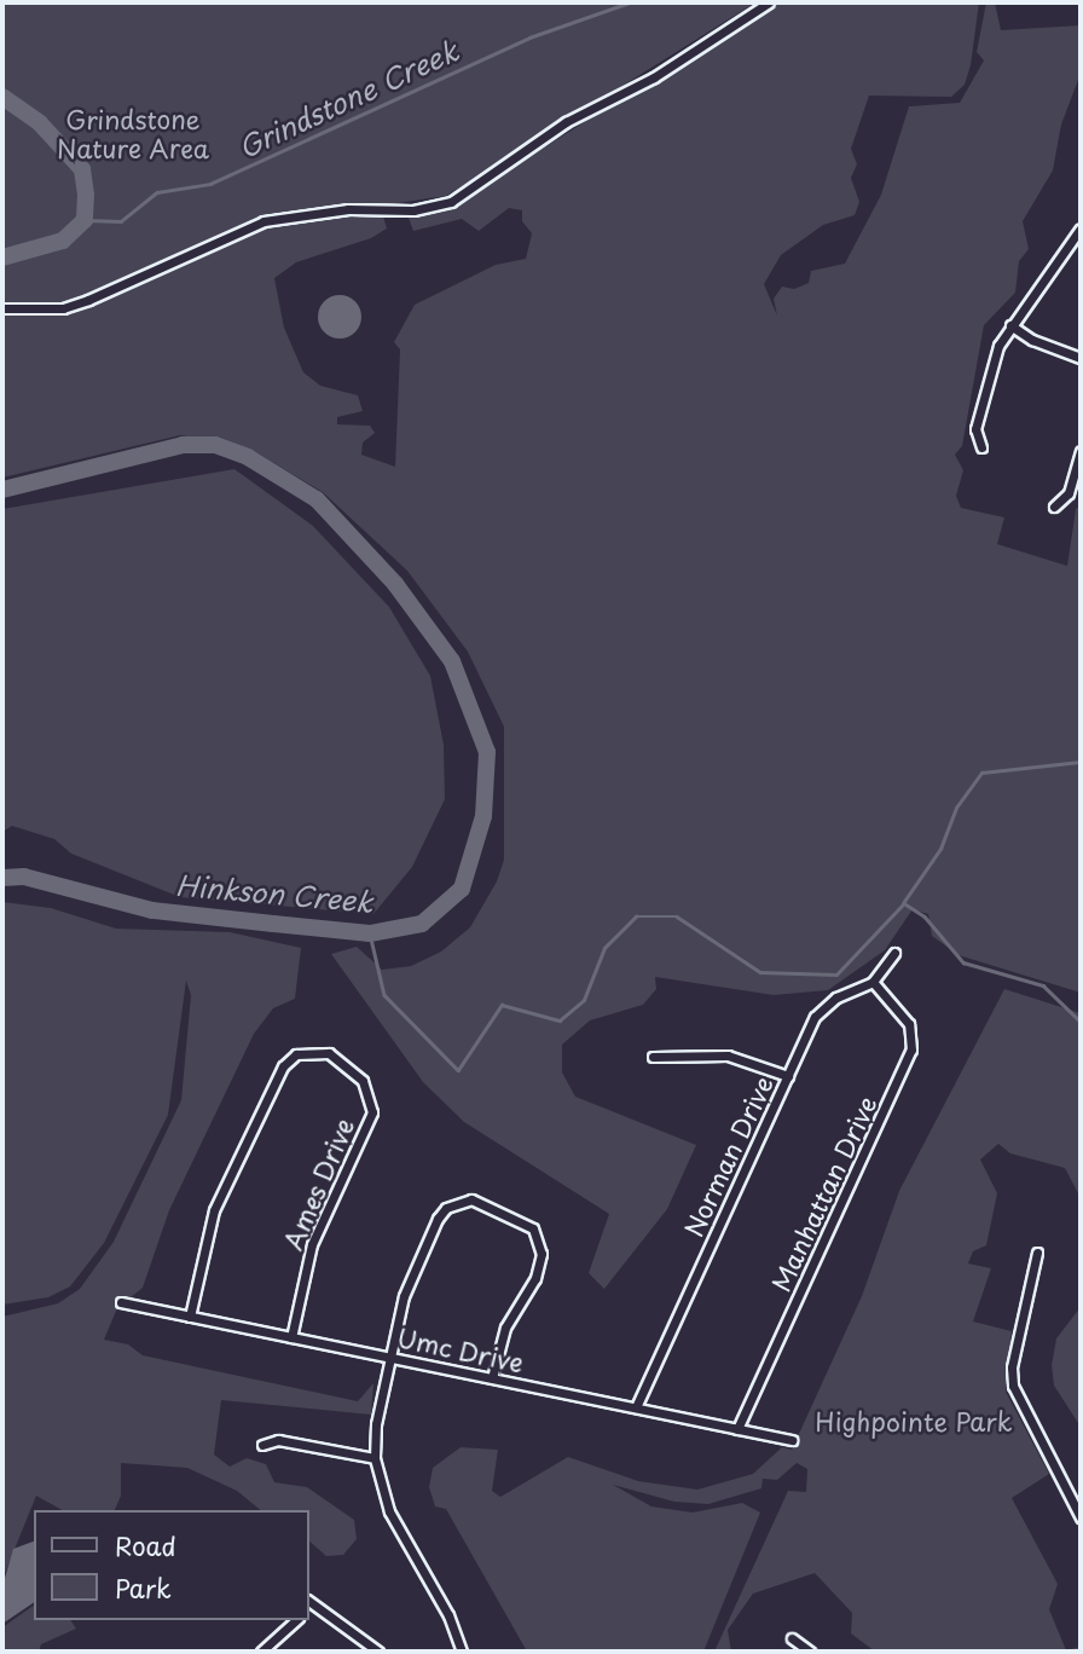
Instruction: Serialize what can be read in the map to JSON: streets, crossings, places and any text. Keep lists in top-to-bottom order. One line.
{"streets":{"street":["Norman Drive","Ames Drive","Manhattan Drive","Umc Drive"]},"crossings":[["Norman Drive","Manhattan Drive"],["Norman Drive","Umc Drive"],["Ames Drive","Umc Drive"],["Manhattan Drive","Umc Drive"]],"water":["Grindstone Creek","Hinkson Creek"],"parks":["Grindstone Nature Area","Highpointe Park"],"legend":["Road","Park"]}
